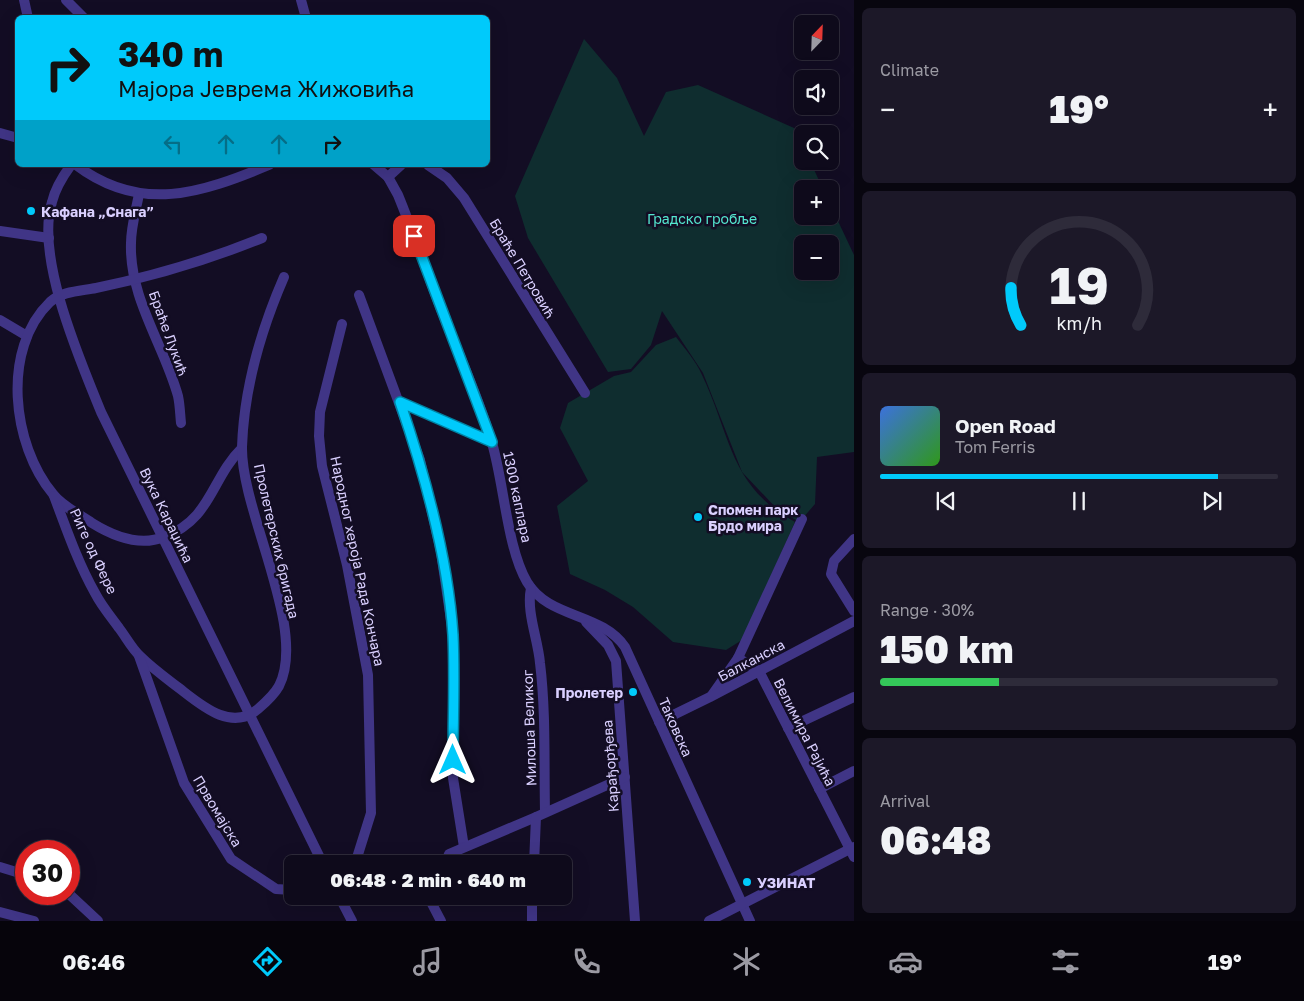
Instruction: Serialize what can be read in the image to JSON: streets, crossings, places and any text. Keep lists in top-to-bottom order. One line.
{"streets":{"street":["Браће Петровић","Браће Лукић","1300 каплара","Вука Караџића","Пролетерских бригада","Риге од Фере","Народног хероја Рада Кончара","Балканска","Таковска","Милоша Великог","Велимира Рајића","Карађорђева","Првомајска"]},"crossings":[["1300 каплара","Таковска"],["1300 каплара","Милоша Великог"],["Вука Караџића","Пролетерских бригада"],["Вука Караџића","Риге од Фере"],["Пролетерских бригада","Риге од Фере"],["Риге од Фере","Првомајска"],["Балканска","Таковска"],["Балканска","Велимира Рајића"],["Таковска","Милоша Великог"],["Таковска","Карађорђева"]],"parks":["Градско гробље"],"places":["Кафана „Снага”","Спомен парк Брдо мира","Пролетер","УЗИНАТ"],"north":"top right","page":{"tile":["Climate",["Range · 30%","150 km"],["Arrival","06:48"]],"map_buttons":["+","−"],"turn":["340 m","Мајора Јеврема Жижовића"],"heat":["−","19°","+"],"song":["Open Road","Tom Ferris"],"limit":"30","trip":"06:48 · 2 min · 640 m","tabs":["06:46","19°"],"gauge":["19","km/h"]}}
